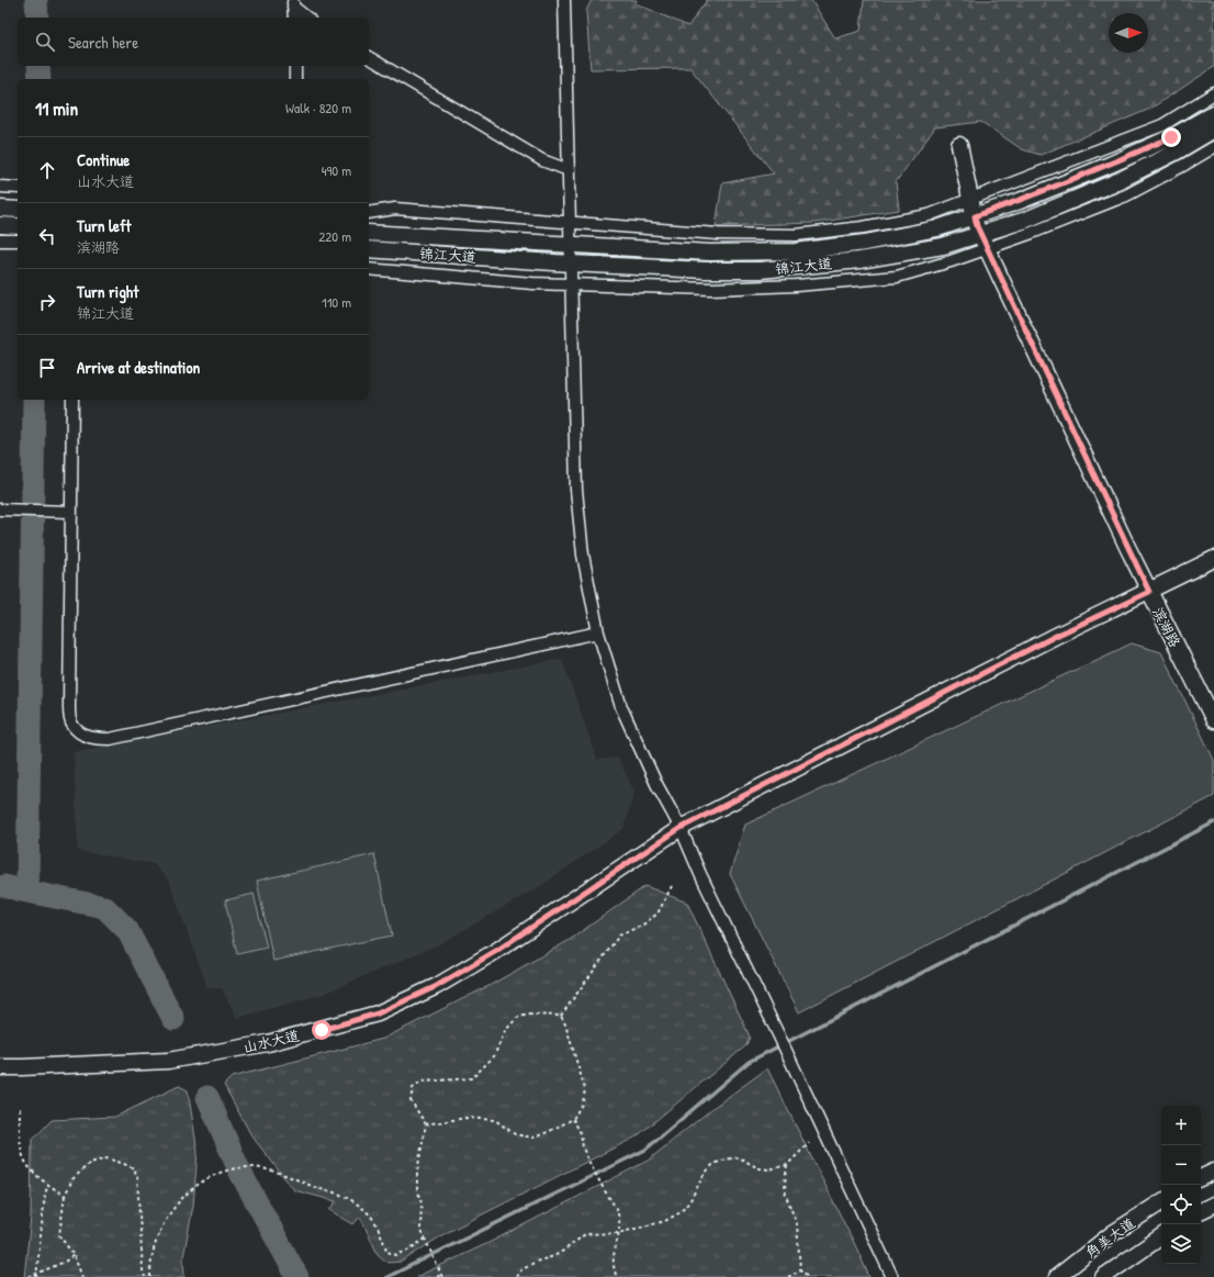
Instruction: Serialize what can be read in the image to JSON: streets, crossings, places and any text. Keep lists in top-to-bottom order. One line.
{"streets":{"street":["锦江大道","滨湖路","山水大道","角美大道"]},"crossings":[["锦江大道","滨湖路"],["滨湖路","山水大道"]],"north":"right","page":{"search":"Search here","heading":["11 min","Walk · 820 m"],"list":[["Continue","山水大道","490 m"],["Turn left","滨湖路","220 m"],["Turn right","锦江大道","110 m"],"Arrive at destination"],"map_buttons":["+","−"]}}
